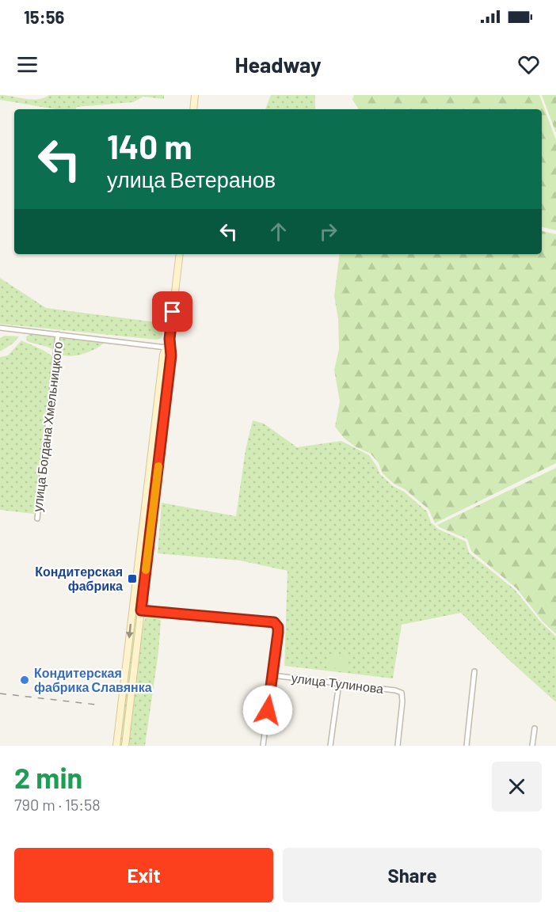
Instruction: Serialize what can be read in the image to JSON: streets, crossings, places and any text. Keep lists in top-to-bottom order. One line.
{"streets":{"street":["улица Богдана Хмельницкого","улица Тулинова"]},"places":{"transit":["Кондитерская фабрика"],"other":["Кондитерская фабрика Славянка"]},"page":{"status":"15:56","header":"Headway","turn":["140 m","улица Ветеранов"],"heading":["2 min","790 m · 15:58"],"buttons":["Exit","Share"]}}
